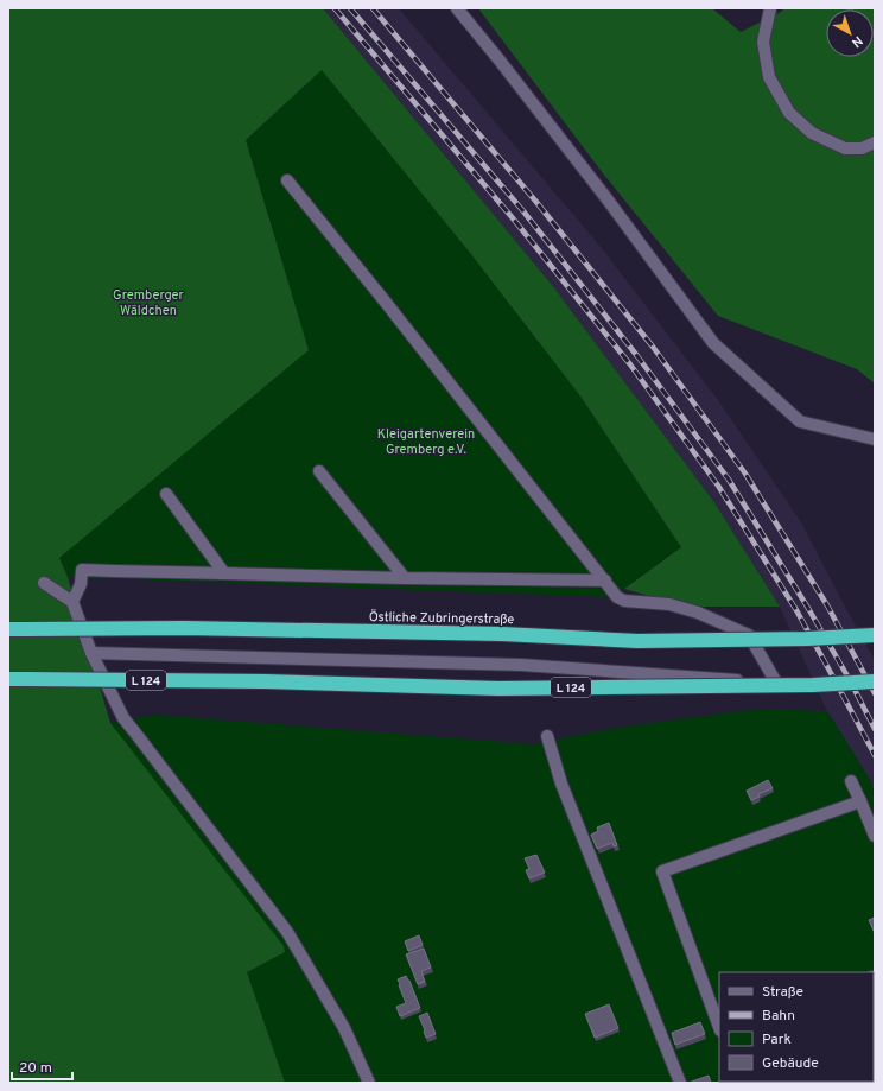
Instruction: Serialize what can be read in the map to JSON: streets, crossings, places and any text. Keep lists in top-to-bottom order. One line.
{"streets":{"highway":["Östliche Zubringerstraße","L 124"]},"parks":["Gremberger Wäldchen","Kleigartenverein Gremberg e.V."],"legend":["Straße","Bahn","Park","Gebäude"],"scale_bar":"20 m","north":"bottom right"}
